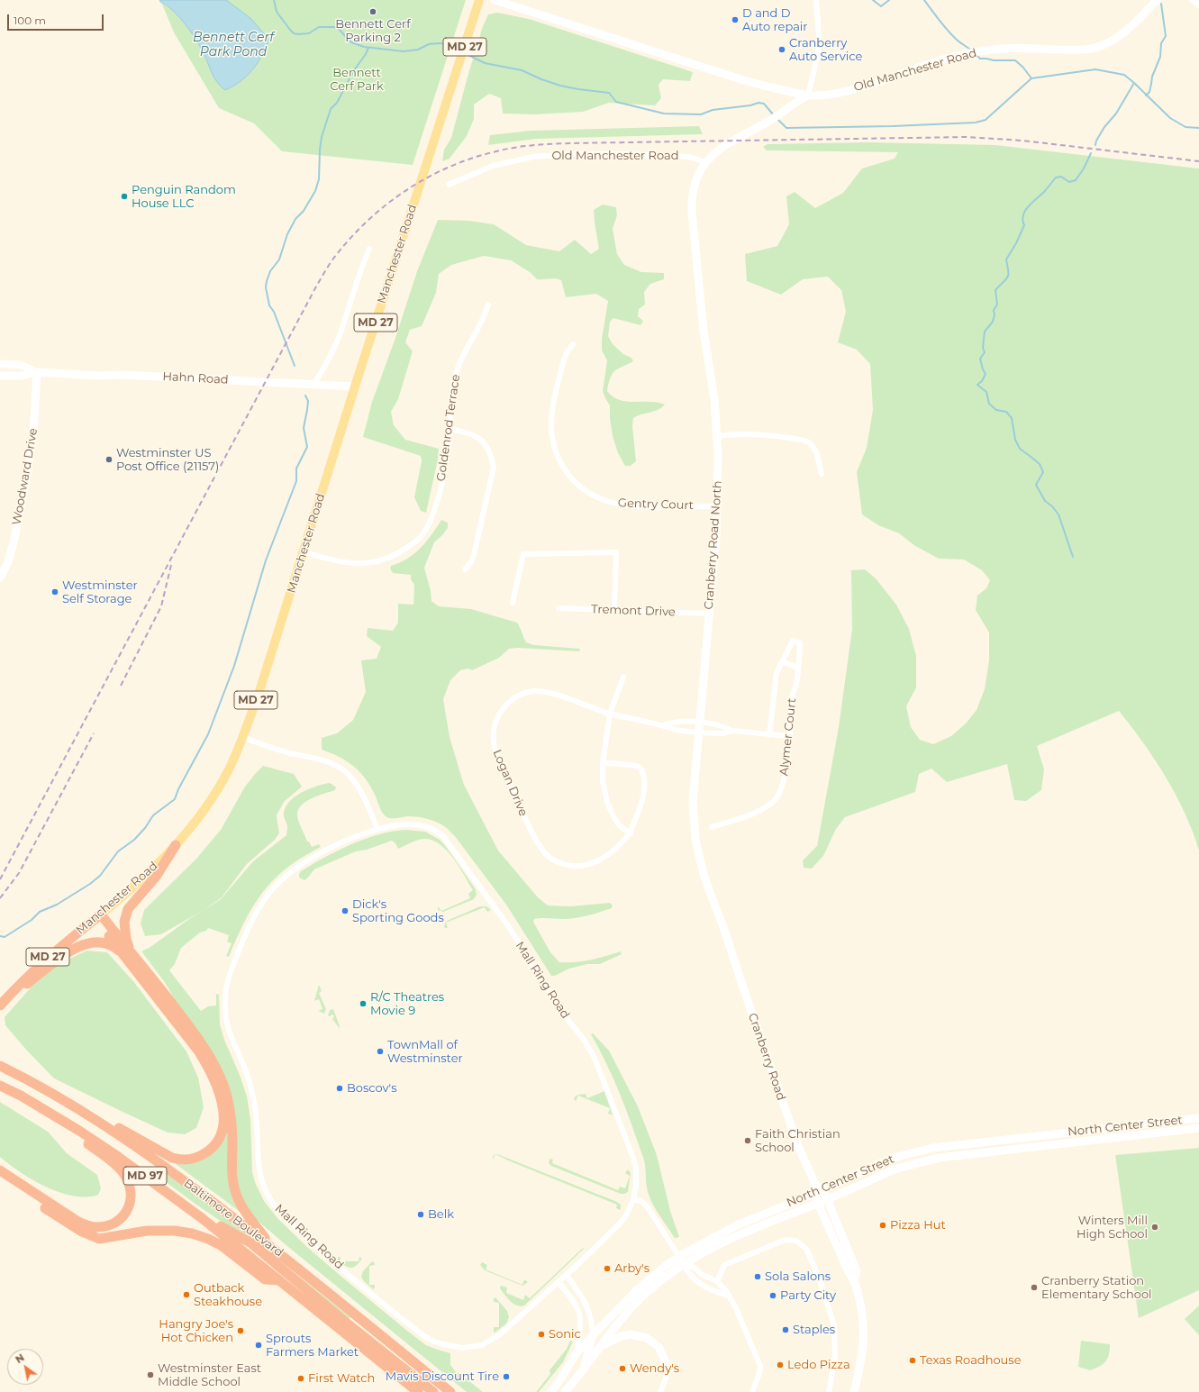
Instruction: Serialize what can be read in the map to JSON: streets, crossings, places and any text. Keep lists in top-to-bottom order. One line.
{"streets":{"highway":["MD 27","Manchester Road","MD 97","Baltimore Boulevard"],"street":["Old Manchester Road","Hahn Road","Goldenrod Terrace","Woodward Drive","Gentry Court","Cranberry Road North","Tremont Drive","Alymer Court","Logan Drive","Mall Ring Road","Cranberry Road","North Center Street"]},"crossings":[["Old Manchester Road","Cranberry Road North"],["Manchester Road","Hahn Road"],["Manchester Road","Goldenrod Terrace"],["Hahn Road","Woodward Drive"],["Gentry Court","Cranberry Road North"],["Cranberry Road North","Tremont Drive"],["Cranberry Road North","Logan Drive"],["Cranberry Road North","Cranberry Road"],["Alymer Court","Logan Drive"],["Cranberry Road","North Center Street"]],"water":["Bennett Cerf Park Pond"],"parks":["Bennett Cerf Park"],"places":["Bennett Cerf Parking 2","D and D Auto repair","Cranberry Auto Service","Penguin Random House LLC","Westminster US Post Office (21157)","Westminster Self Storage","Dick's Sporting Goods","R/C Theatres Movie 9","TownMall of Westminster","Boscov's","Faith Christian School","Belk","Pizza Hut","Winters Mill High School","Arby's","Sola Salons","Cranberry Station Elementary School","Outback Steakhouse","Party City","Staples","Hangry Joe's Hot Chicken","Sonic","Sprouts Farmers Market","Texas Roadhouse","Ledo Pizza","Wendy's","Westminster East Middle School","Mavis Discount Tire","First Watch"],"scale_bar":"100 m","north":"top left"}
